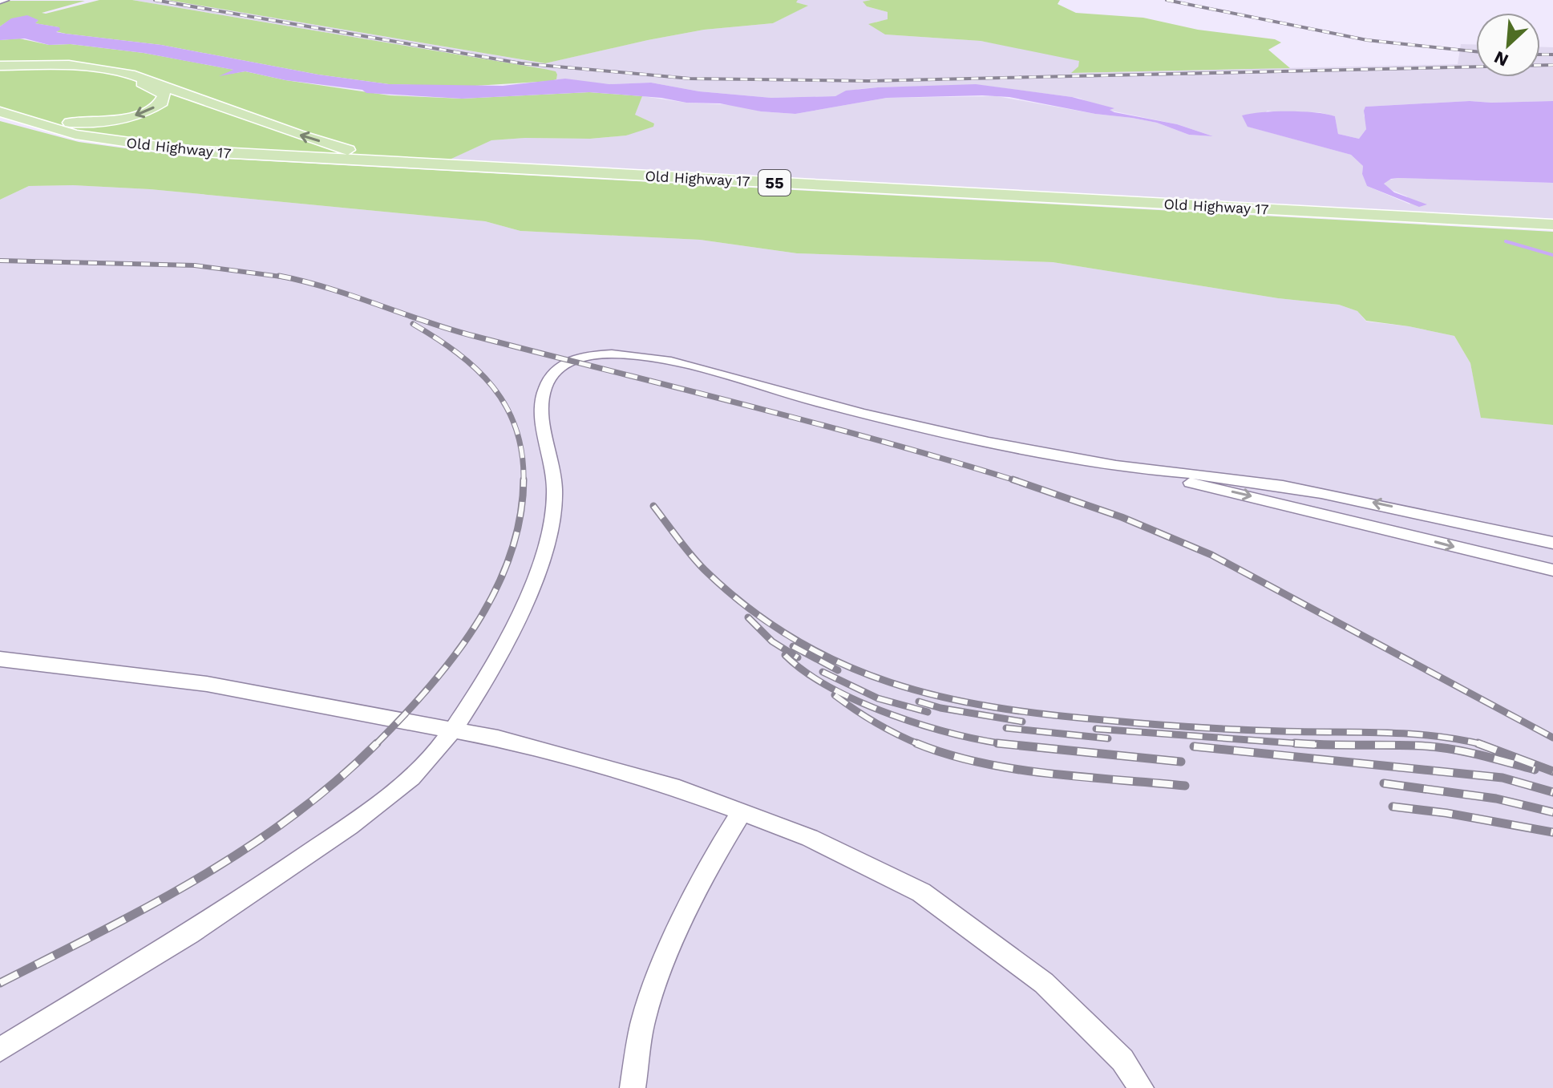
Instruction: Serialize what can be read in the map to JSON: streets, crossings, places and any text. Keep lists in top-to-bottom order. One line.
{"streets":{"main road":["Old Highway 17","55"]},"north":"bottom left"}
